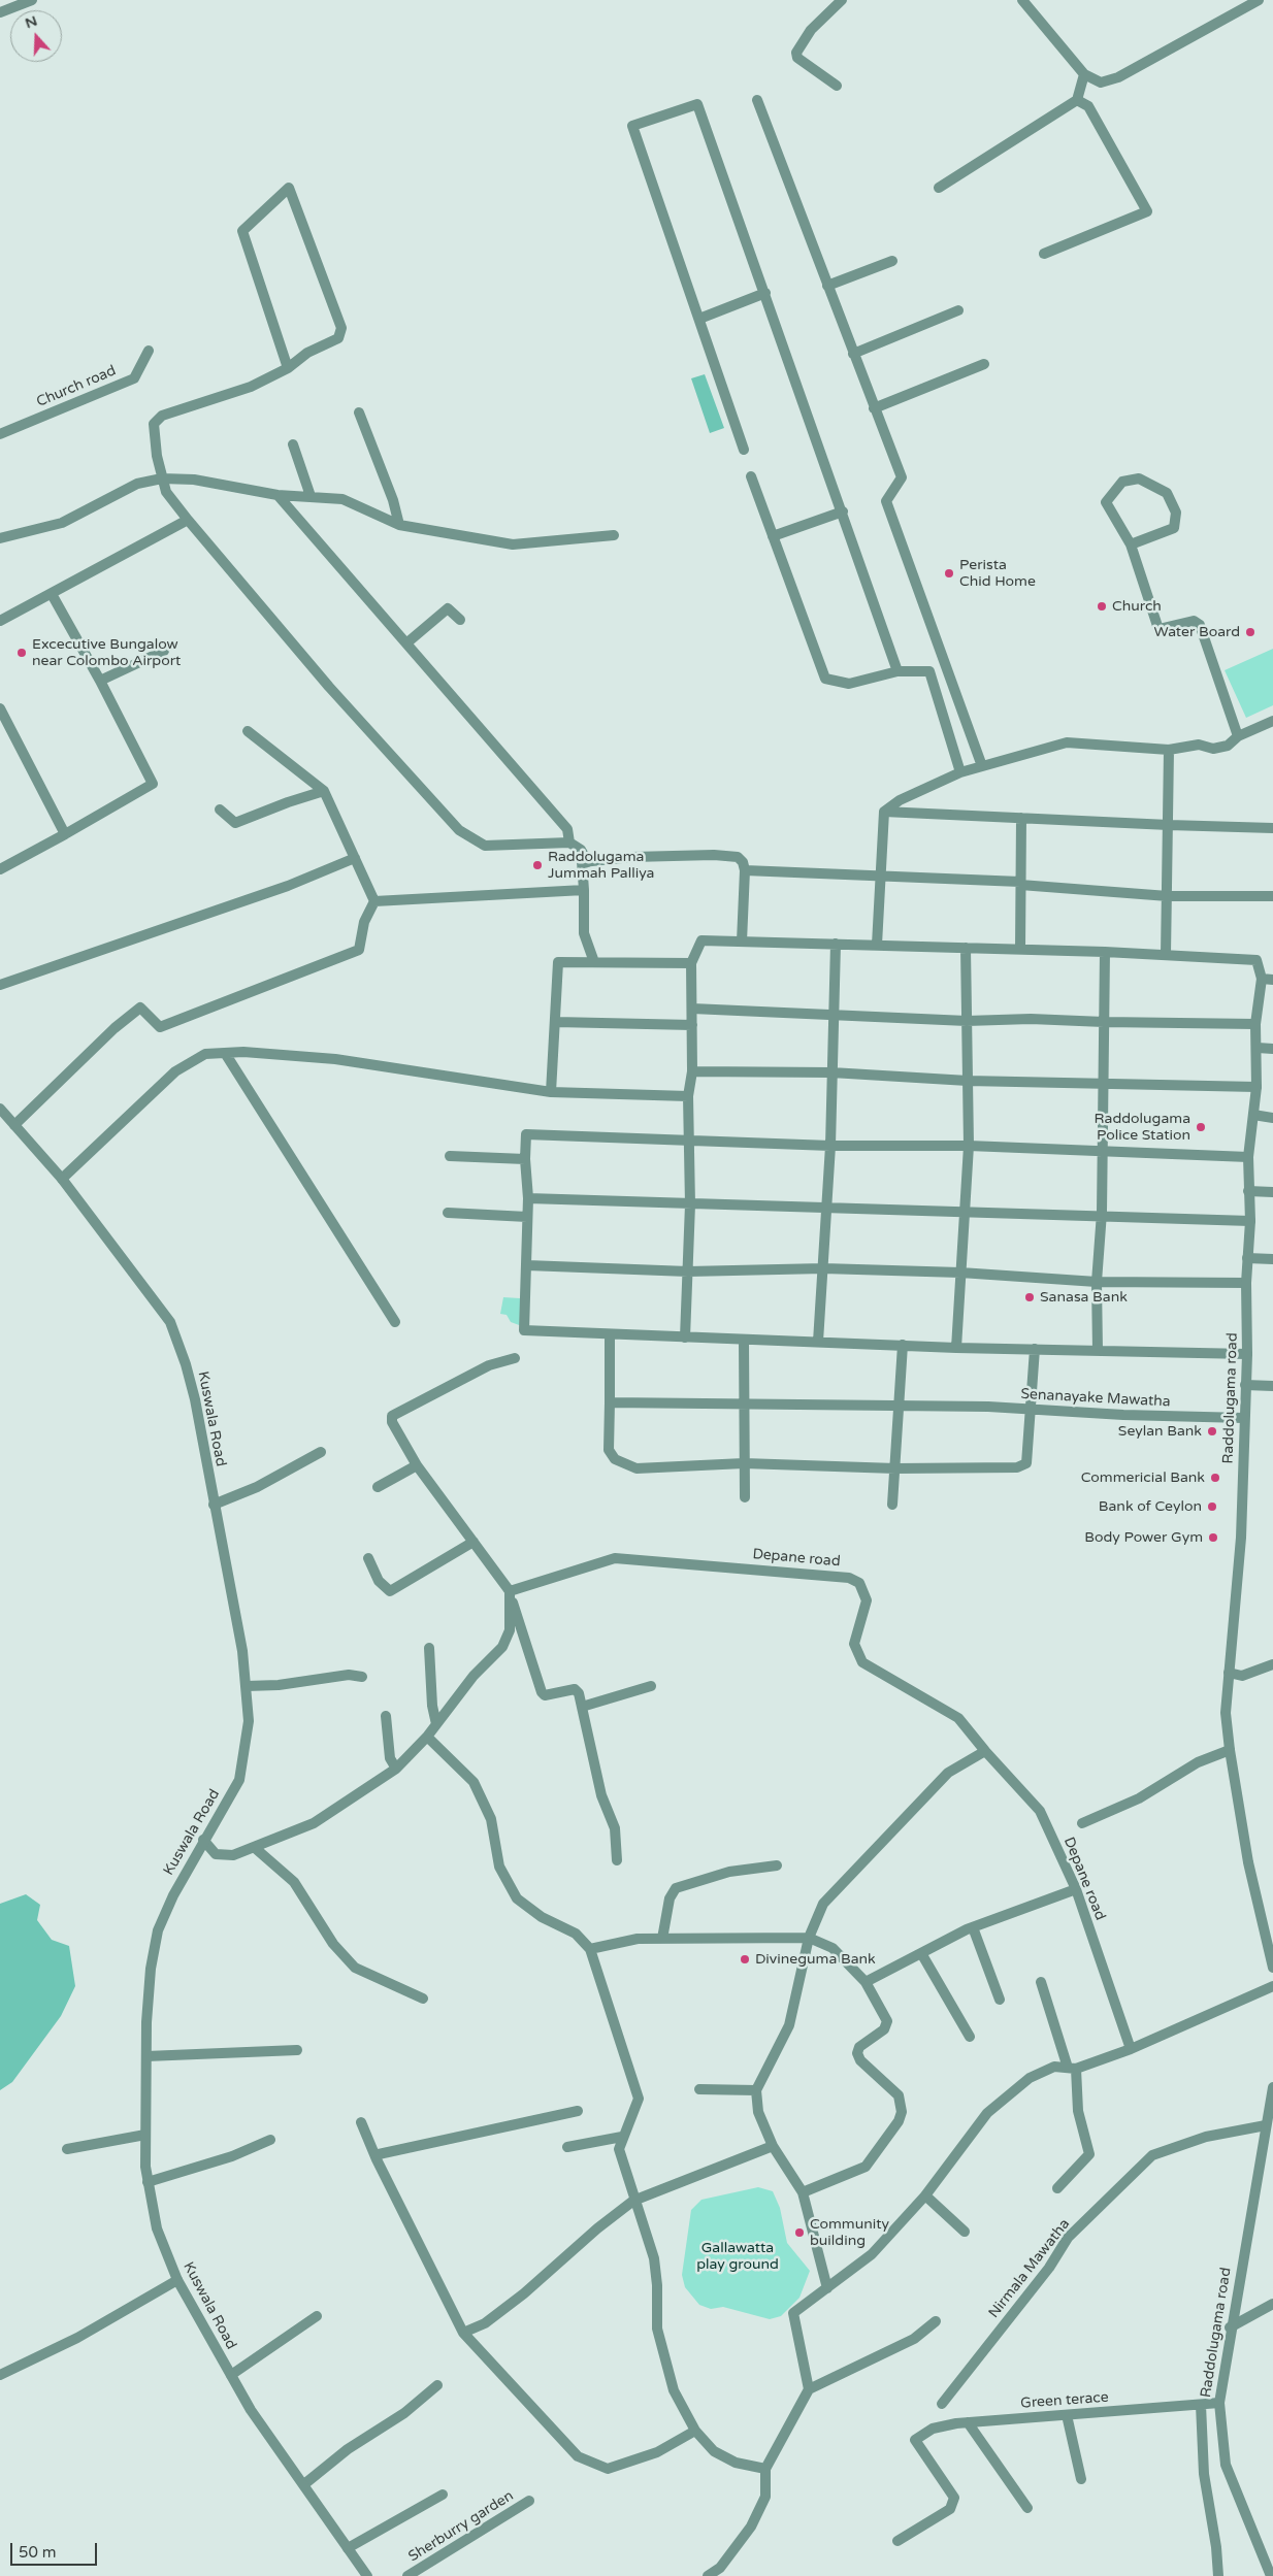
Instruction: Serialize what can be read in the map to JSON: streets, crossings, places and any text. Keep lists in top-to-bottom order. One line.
{"streets":{"street":["Church road","Senanayake Mawatha","Raddolugama road","Kuswala Road","Depane road","Nirmala Mawatha","Green terace","Sherburry garden"]},"crossings":[["Senanayake Mawatha","Raddolugama road"],["Raddolugama road","Nirmala Mawatha"],["Raddolugama road","Green terace"]],"parks":["Gallawatta play ground"],"places":["Perista Chid Home","Church","Water Board","Excecutive Bungalow near Colombo Airport","Raddolugama Jummah Palliya","Raddolugama Police Station","Sanasa Bank","Seylan Bank","Commericial Bank","Bank of Ceylon","Body Power Gym","Divineguma Bank","Community building"],"scale_bar":"50 m","north":"top"}
